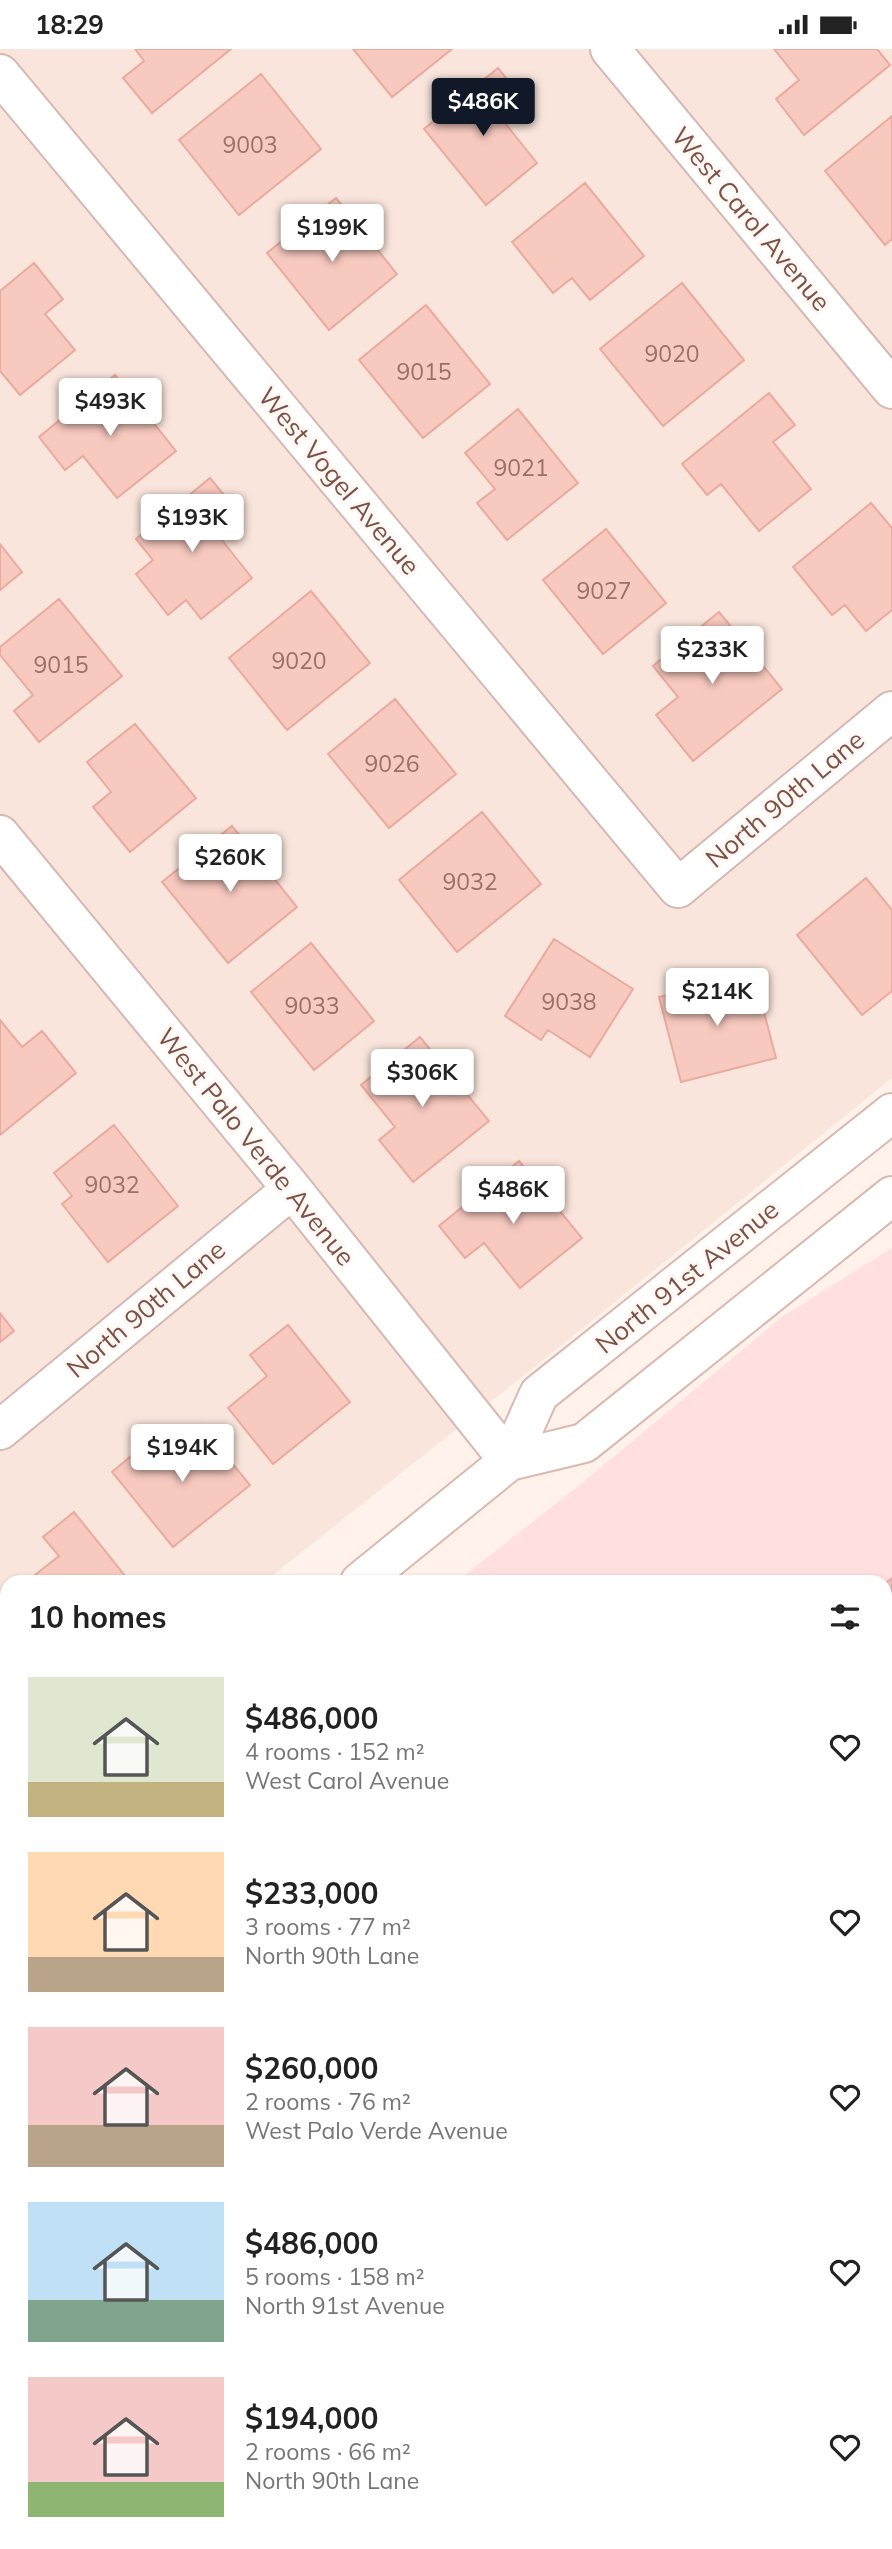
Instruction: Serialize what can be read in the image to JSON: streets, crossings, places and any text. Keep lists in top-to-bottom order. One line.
{"streets":{"street":["West Carol Avenue","West Vogel Avenue","North 90th Lane","West Palo Verde Avenue","North 91st Avenue"]},"crossings":[["West Vogel Avenue","North 90th Lane"],["North 90th Lane","West Palo Verde Avenue"],["West Palo Verde Avenue","North 91st Avenue"]],"house_numbers":["9003","9020","9015","9021","9027","9020","9015","9026","9032","9038","9033","9032"],"page":{"status":"18:29","price":["$486K","$199K","$493K","$193K","$233K","$260K","$214K","$306K","$486K","$194K"],"heading":"10 homes","list":[{"name":"$486,000","note":"4 rooms · 152 m² · West Carol Avenue"},{"name":"$233,000","note":"3 rooms · 77 m² · North 90th Lane"},{"name":"$260,000","note":"2 rooms · 76 m² · West Palo Verde Avenue"},{"name":"$486,000","note":"5 rooms · 158 m² · North 91st Avenue"},{"name":"$194,000","note":"2 rooms · 66 m² · North 90th Lane"}]}}
